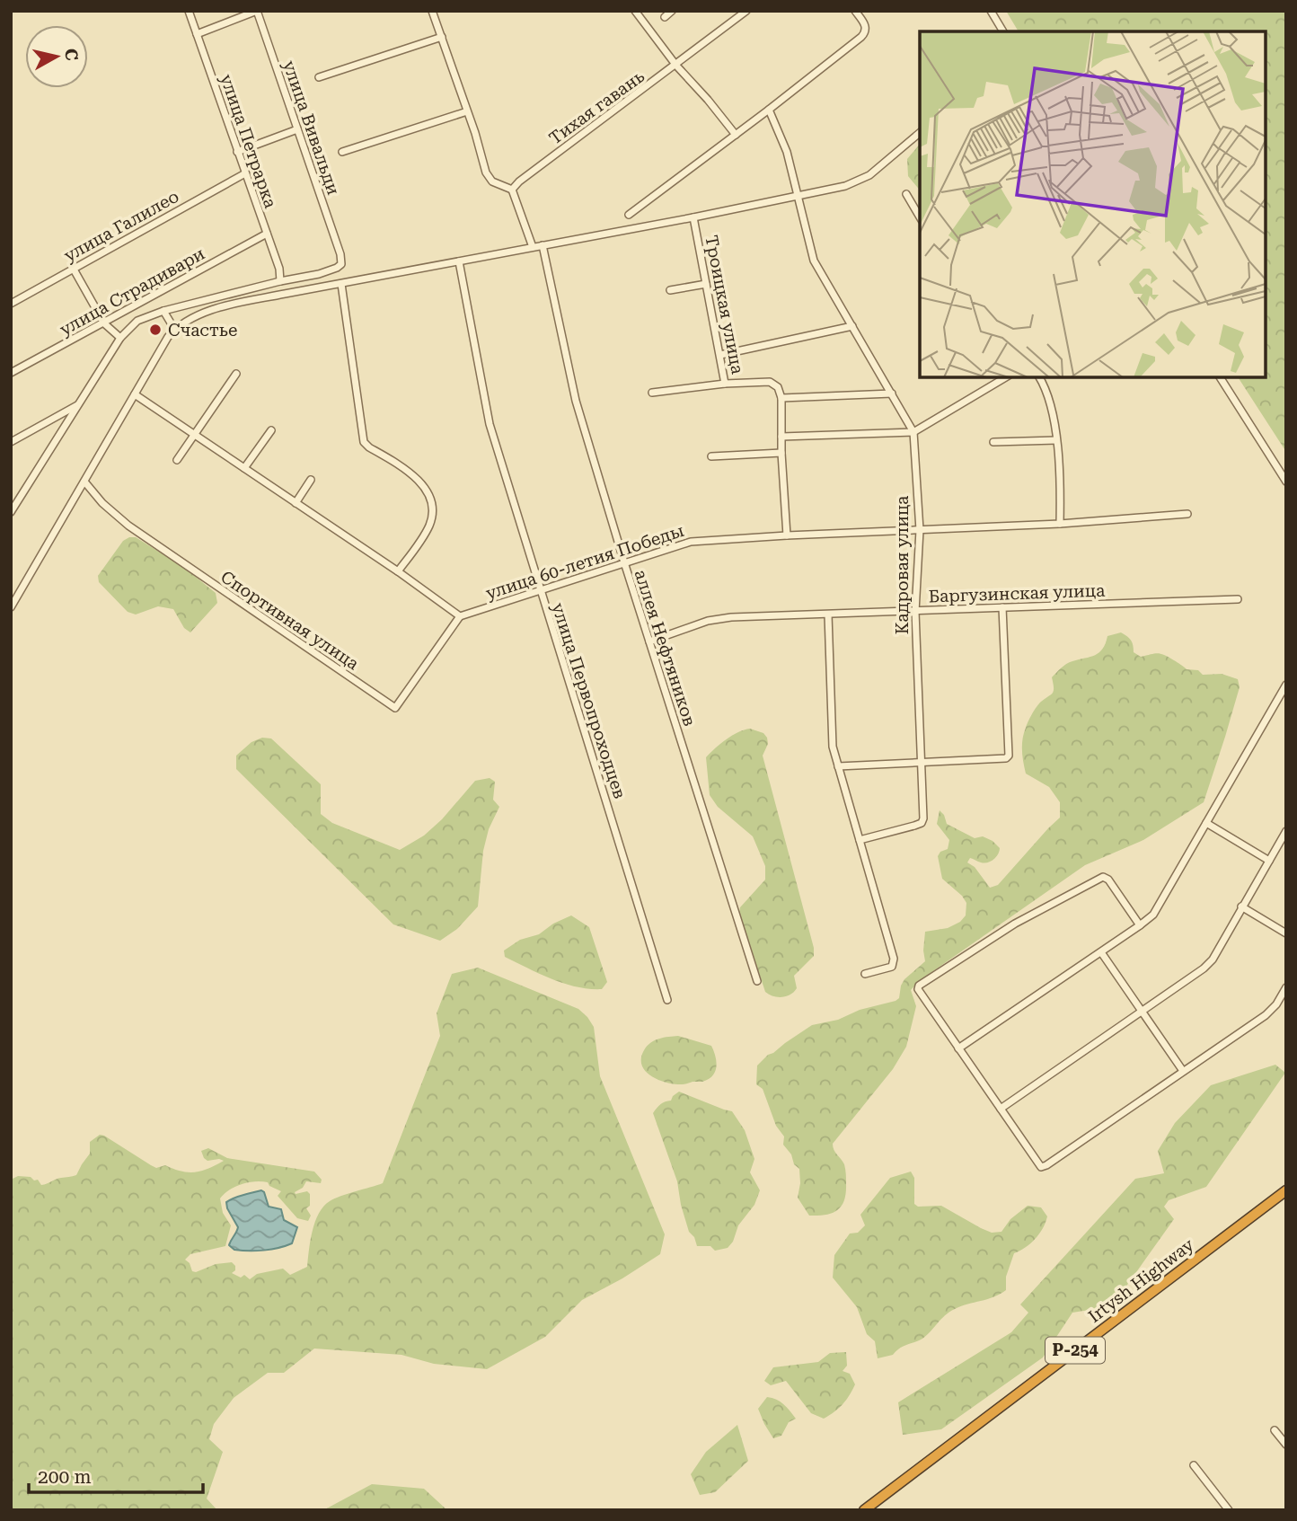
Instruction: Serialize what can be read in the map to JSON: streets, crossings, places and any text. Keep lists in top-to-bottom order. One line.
{"streets":{"highway":["Irtysh Highway","Р-254"],"street":["Тихая гавань","улица Вивальди","улица Петрарка","улица Галилео","улица Страдивари","Троицкая улица","улица 60-летия Победы","Кадровая улица","Баргузинская улица","Спортивная улица","аллея Нефтяников","улица Первопроходцев"]},"crossings":[["улица Вивальди","улица Петрарка"],["улица Петрарка","улица Галилео"],["улица Петрарка","улица Страдивари"],["улица 60-летия Победы","Кадровая улица"],["улица 60-летия Победы","Спортивная улица"],["улица 60-летия Победы","аллея Нефтяников"],["улица 60-летия Победы","улица Первопроходцев"],["Кадровая улица","Баргузинская улица"],["Баргузинская улица","аллея Нефтяников"]],"places":["Счастье"],"scale_bar":"200 m","north":"right"}
